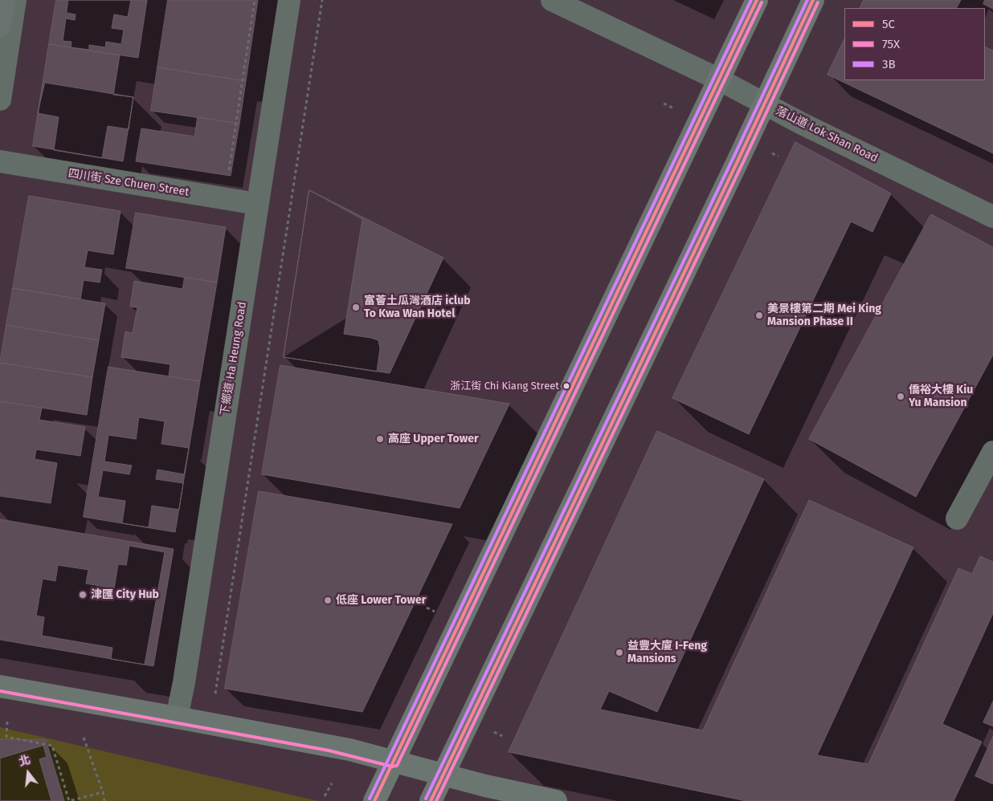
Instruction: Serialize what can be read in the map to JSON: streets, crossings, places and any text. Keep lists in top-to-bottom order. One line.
{"streets":{"street":["落山道 Lok Shan Road","四川街 Sze Chuen Street","下鄉道 Ha Heung Road"]},"crossings":[["四川街 Sze Chuen Street","下鄉道 Ha Heung Road"]],"places":["富薈土瓜灣酒店 iclub To Kwa Wan Hotel","美景樓第二期 Mei King Mansion Phase II","浙江街 Chi Kiang Street","僑裕大樓 Kiu Yu Mansion","高座 Upper Tower","津匯 City Hub","低座 Lower Tower","益豐大廈 I-Feng Mansions"],"lines":["transit line 5C","transit line 3B","transit line 75X"],"legend":["5C","75X","3B"],"north":"top"}
